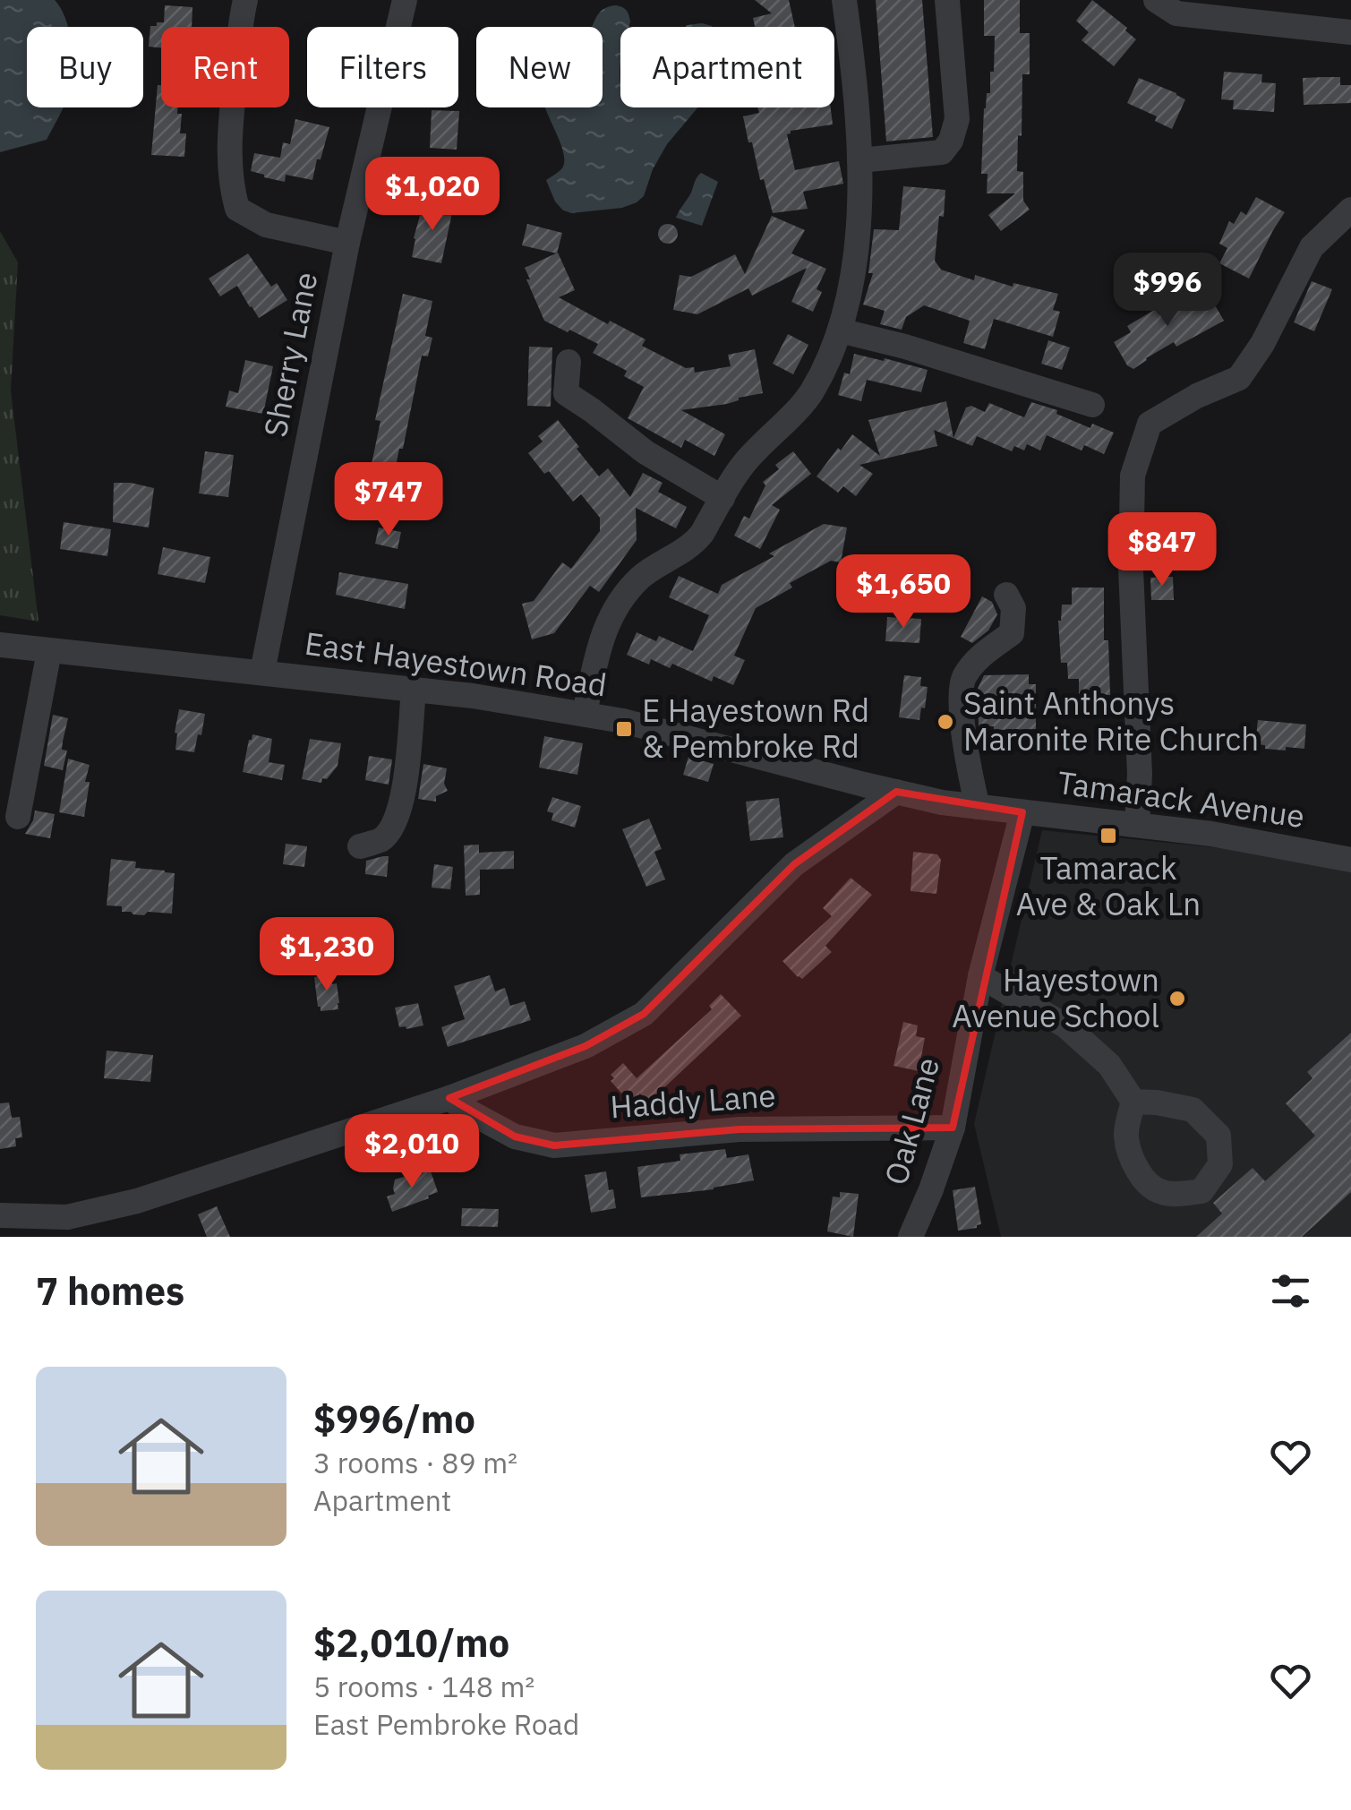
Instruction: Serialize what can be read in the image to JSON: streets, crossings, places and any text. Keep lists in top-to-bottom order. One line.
{"streets":{"street":["Sherry Lane","East Hayestown Road","Tamarack Avenue","Haddy Lane","Oak Lane"]},"crossings":[["Sherry Lane","East Hayestown Road"],["East Hayestown Road","Tamarack Avenue"],["Tamarack Avenue","Oak Lane"],["Haddy Lane","Oak Lane"]],"places":{"other":["Saint Anthonys Maronite Rite Church","Hayestown Avenue School"],"transit":["E Hayestown Rd & Pembroke Rd","Tamarack Ave & Oak Ln"]},"page":{"chip":["Buy","Rent","Filters","New","Apartment"],"price":["$1,020","$996","$747","$847","$1,650","$1,230","$2,010"],"heading":"7 homes","list":[{"name":"$996/mo","note":"3 rooms · 89 m² · Apartment"},{"name":"$2,010/mo","note":"5 rooms · 148 m² · East Pembroke Road"}]}}
